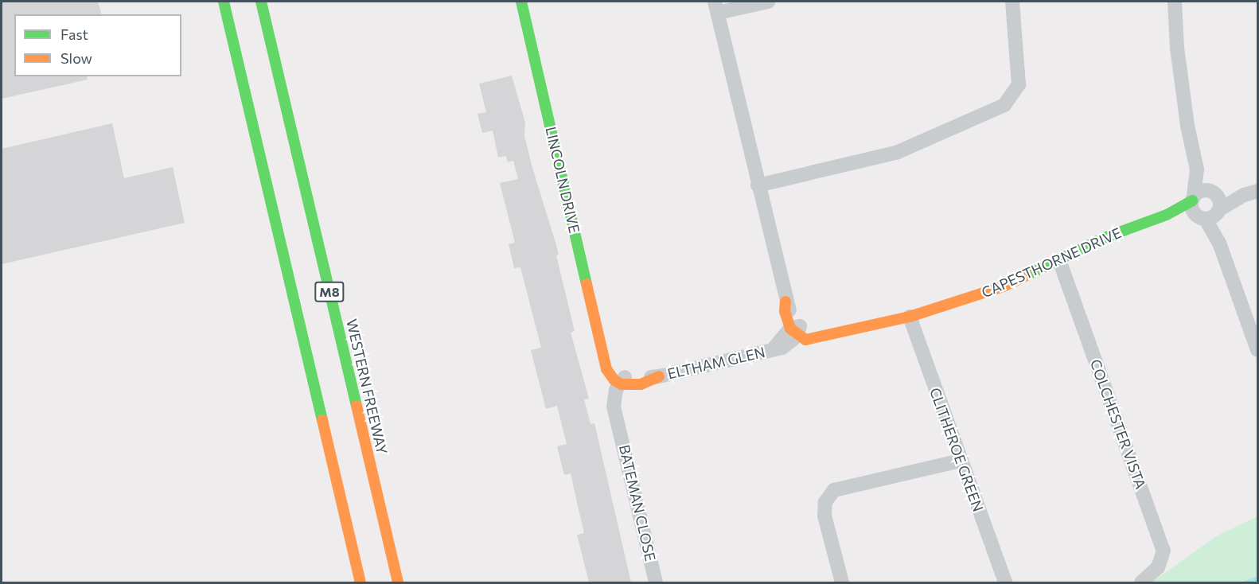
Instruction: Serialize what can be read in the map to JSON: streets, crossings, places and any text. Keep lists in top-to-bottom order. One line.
{"streets":{"main road":["LINCOLN DRIVE","CAPESTHORNE DRIVE","M8","WESTERN FREEWAY"],"street":["ELTHAM GLEN","COLCHESTER VISTA","CLITHEROE GREEN","BATEMAN CLOSE"]},"crossings":[["LINCOLN DRIVE","ELTHAM GLEN"],["LINCOLN DRIVE","BATEMAN CLOSE"],["CAPESTHORNE DRIVE","ELTHAM GLEN"],["CAPESTHORNE DRIVE","COLCHESTER VISTA"],["CAPESTHORNE DRIVE","CLITHEROE GREEN"],["ELTHAM GLEN","BATEMAN CLOSE"]],"legend":["Fast","Slow"]}
